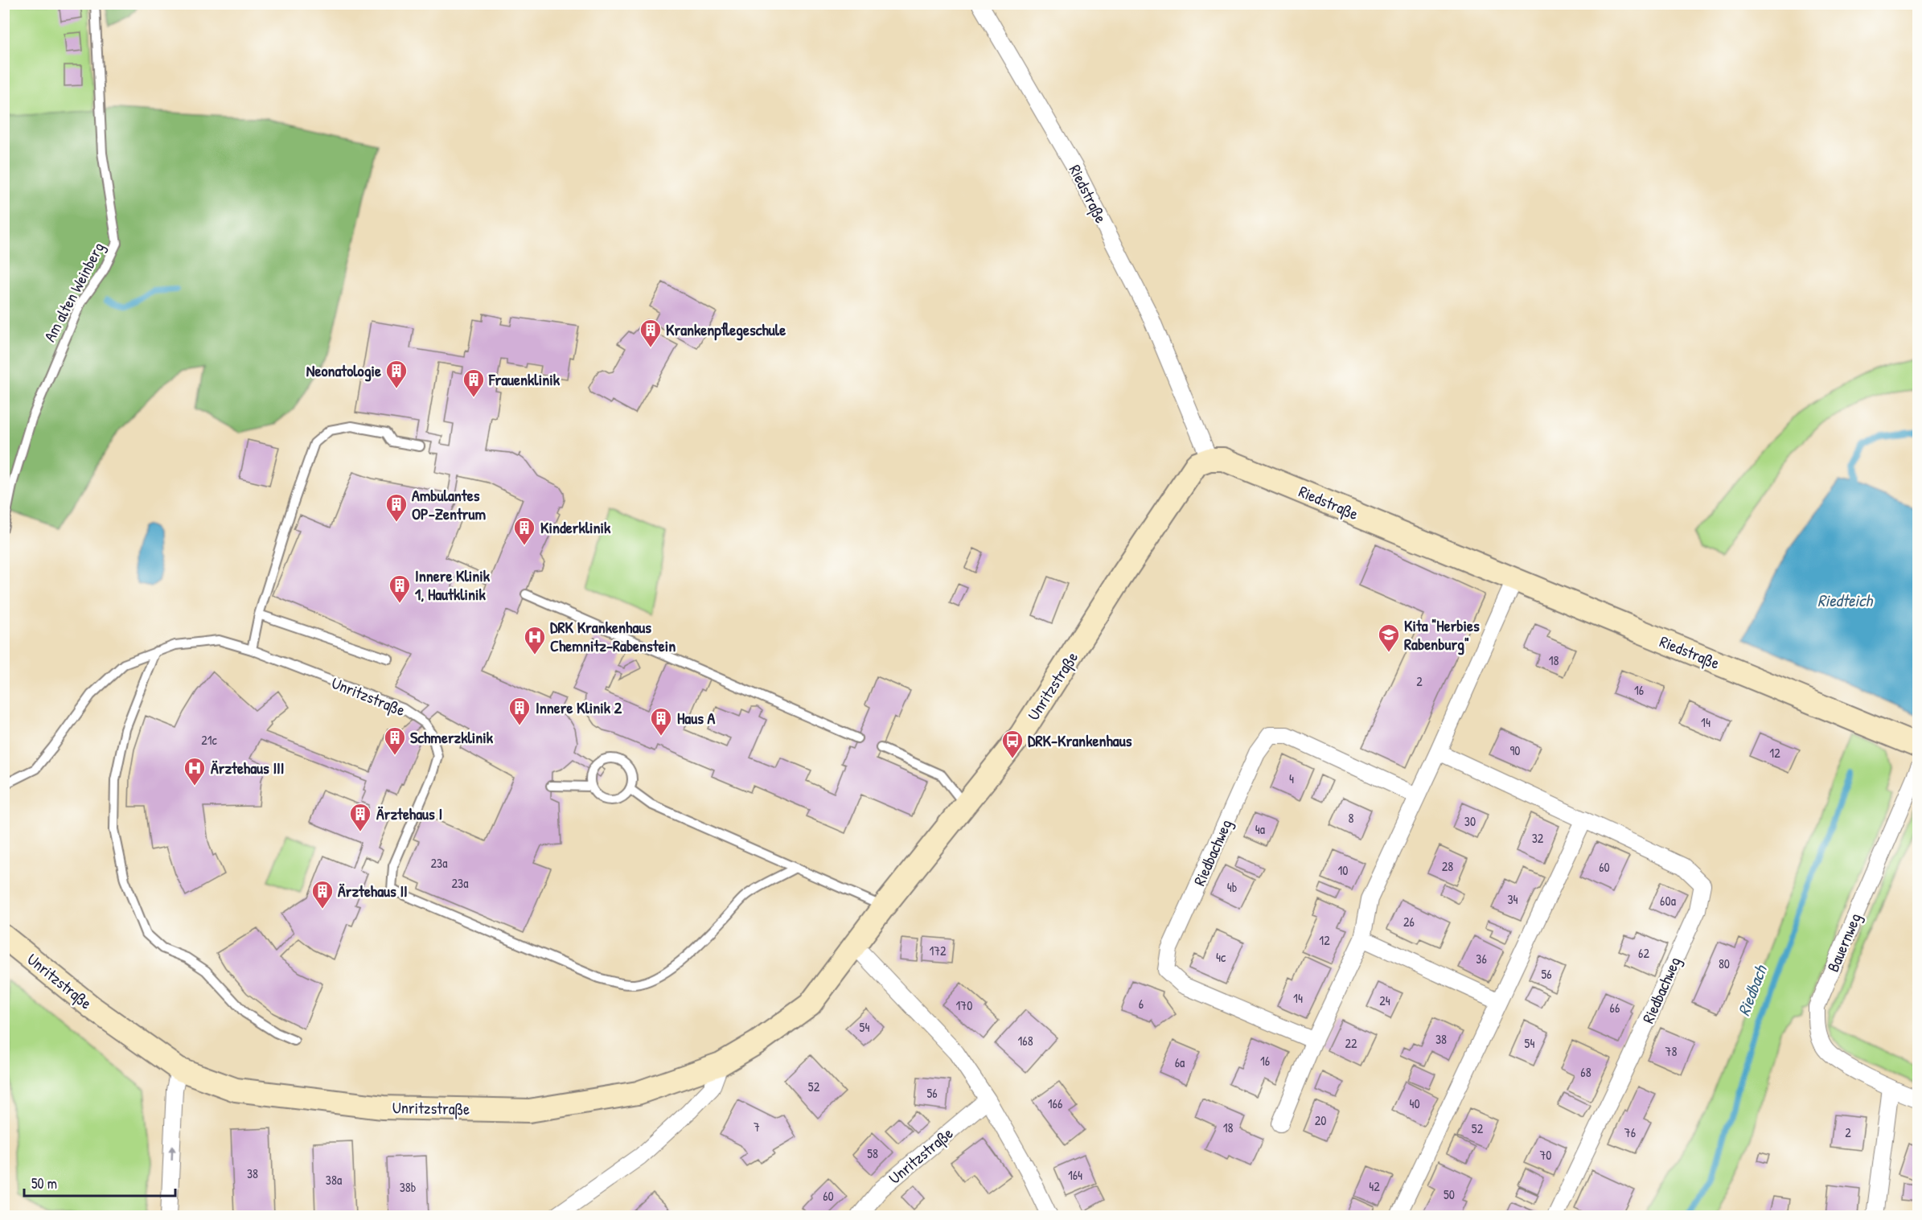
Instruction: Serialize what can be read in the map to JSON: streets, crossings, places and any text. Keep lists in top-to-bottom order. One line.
{"streets":{"street":["Riedstraße","Unritzstraße","Riedbachweg","Bauernweg"],"lane":["Am alten Weinberg"]},"crossings":[["Riedstraße","Unritzstraße"]],"water":["Riedteich","Riedbach"],"places":{"building":["Krankenpflegeschule","Neonatologie","Frauenklinik","Ambulantes OP-Zentrum","Kinderklinik","Innere Klinik 1, Hautklinik","Innere Klinik 2","Haus A","Schmerzklinik","Ärztehaus I","Ärztehaus II"],"school or university":["Kita \"Herbies Rabenburg\""],"hospital":["DRK Krankenhaus Chemnitz-Rabenstein","Ärztehaus III"],"bus stop":["DRK-Krankenhaus"]},"house_numbers":["18","2","16","14","21c","90","12","4","8","30","4a","32","23a","28","60","10","23a","4b","34","60a","26","12","172","62","4c","36","80","56","14","24","6","170","66","54","38","168","22","54","78","16","6a","68","52","56","166","40","20","7","18","52","76","2","58","70","38","164","38a","42","38b","50","60"],"scale_bar":"50 m"}
